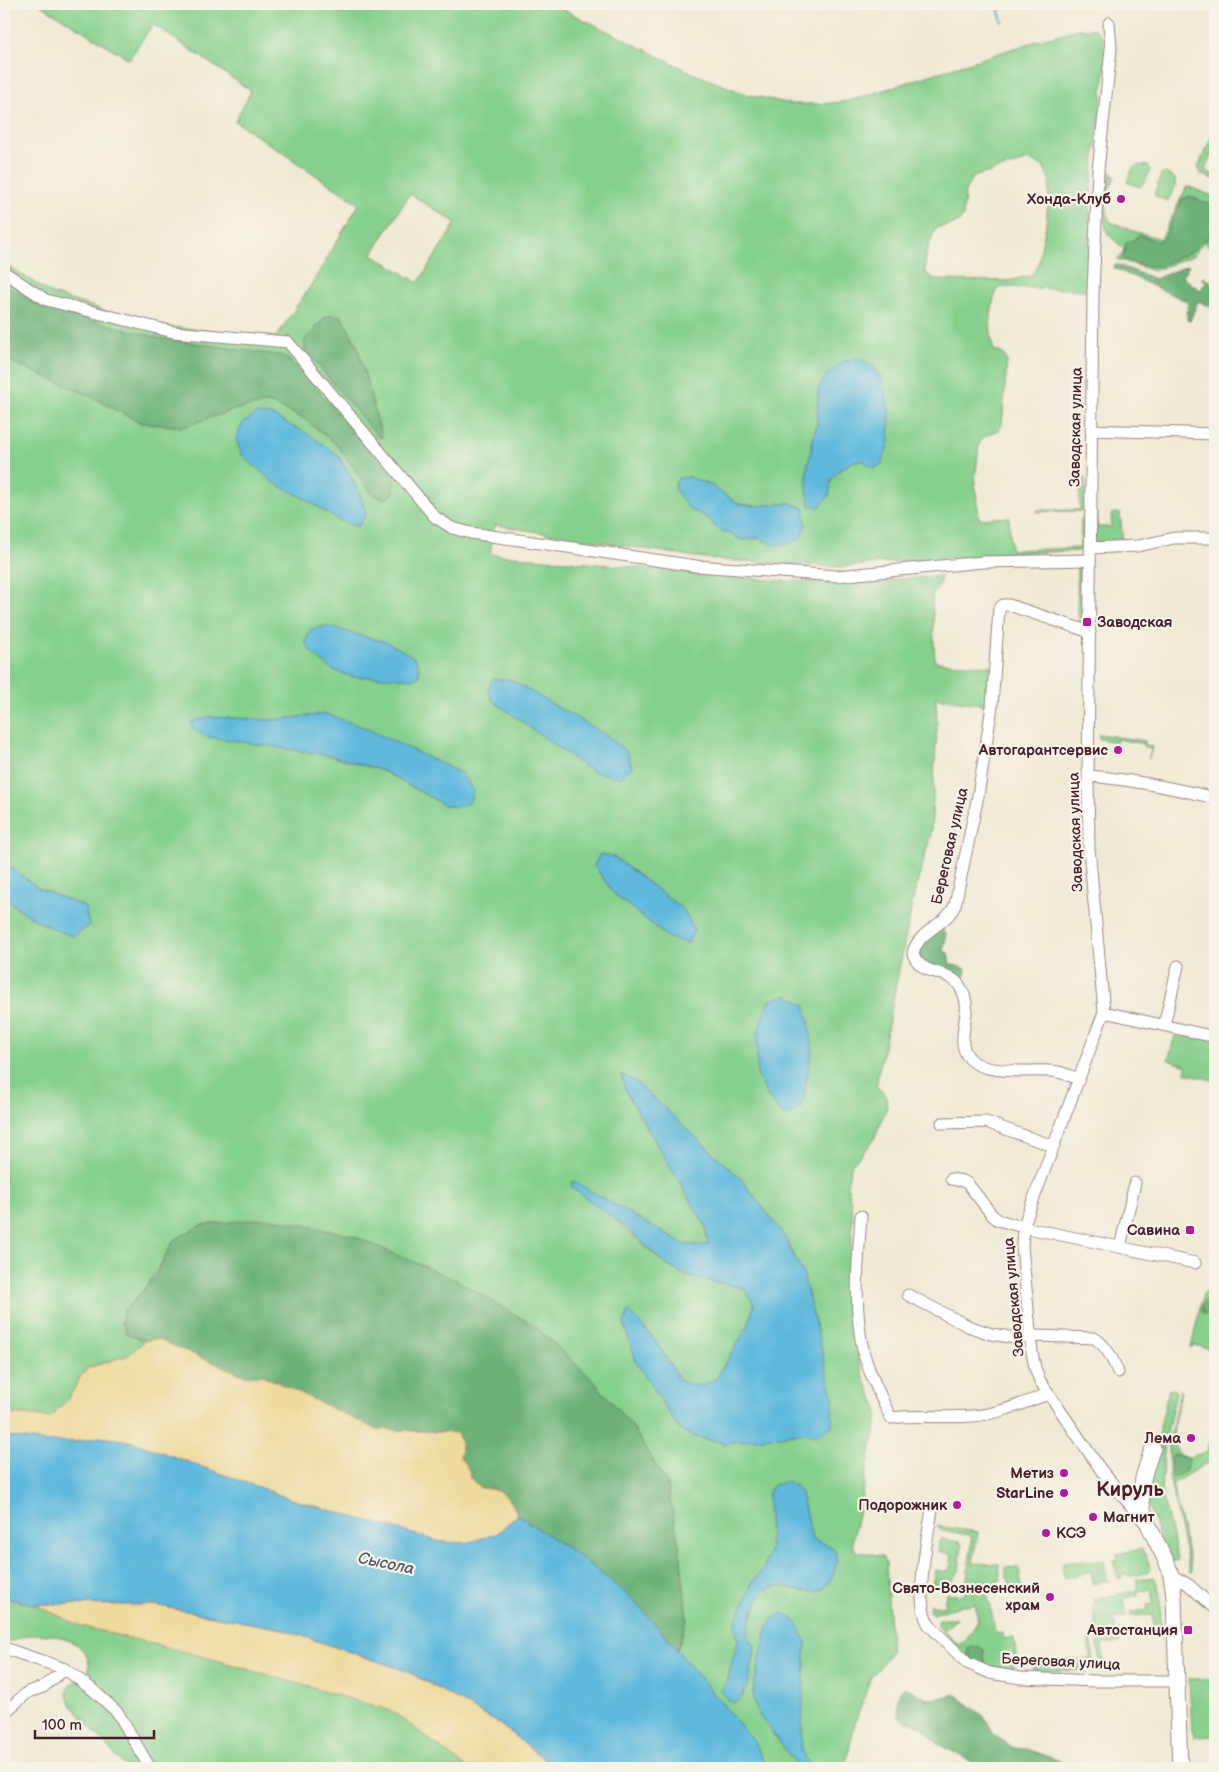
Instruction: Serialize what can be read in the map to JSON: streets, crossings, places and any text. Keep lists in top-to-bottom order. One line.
{"streets":{"street":["Заводская улица","Береговая улица"]},"crossings":[["Заводская улица","Береговая улица"]],"districts":["Кируль"],"water":["Сысола"],"places":{"other":["Хонда-Клуб","Автогарантсервис","Лема","Метиз","StarLine","Подорожник","Магнит","КСЭ","Свято-Вознесенский храм"],"transit":["Заводская","Савина","Автостанция"]},"scale_bar":"100 m"}
